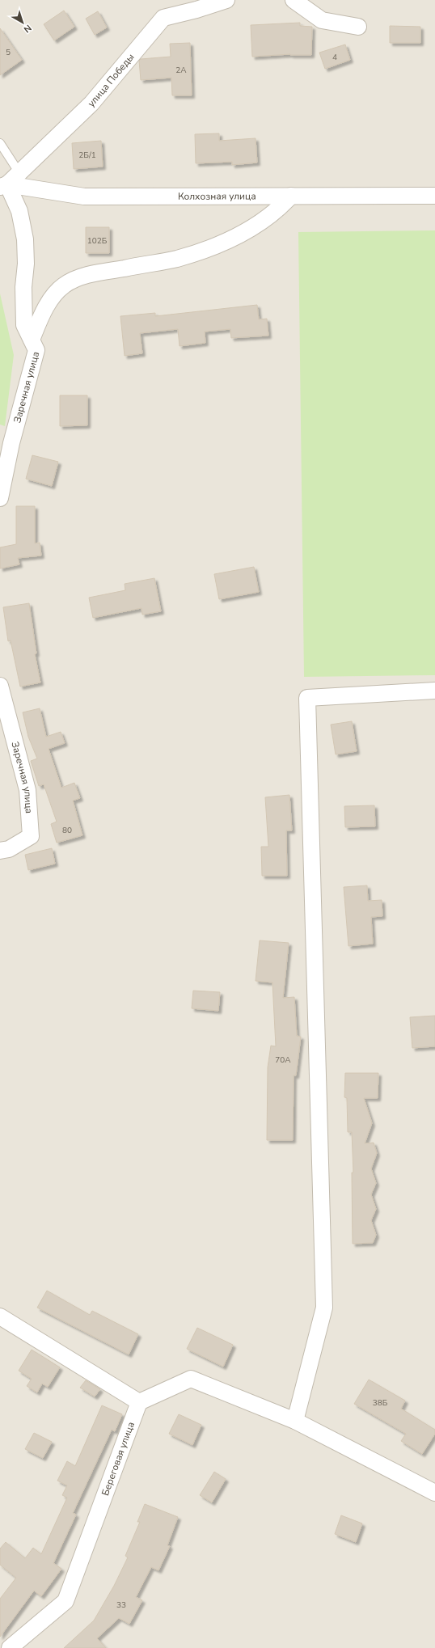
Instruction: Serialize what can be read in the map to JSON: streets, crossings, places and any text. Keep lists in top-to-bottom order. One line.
{"streets":{"street":["улица Победы","Колхозная улица","Заречная улица","Береговая улица"]},"crossings":[["улица Победы","Колхозная улица"],["улица Победы","Заречная улица"],["Колхозная улица","Заречная улица"]],"house_numbers":["5","4","2А","2Б/1","102Б","80","70А","38Б","33"],"north":"bottom right"}
